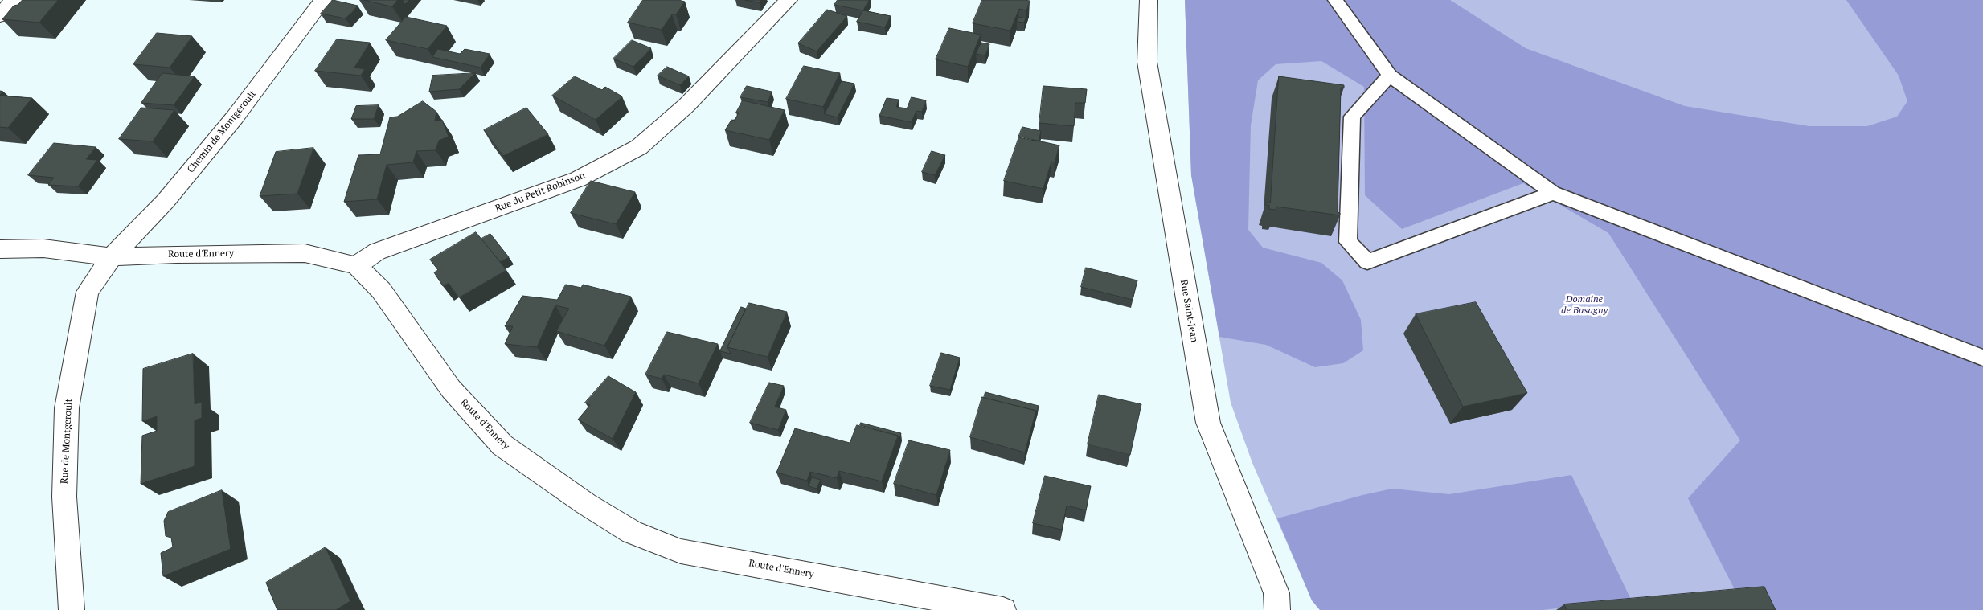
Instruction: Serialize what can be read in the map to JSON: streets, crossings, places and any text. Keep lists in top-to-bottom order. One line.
{"streets":{"street":["Chemin de Montgeroult","Rue du Petit Robinson","Route d'Ennery","Rue Saint-Jean","Rue de Montgeroult"]},"crossings":[["Chemin de Montgeroult","Route d'Ennery"],["Chemin de Montgeroult","Rue de Montgeroult"],["Rue du Petit Robinson","Route d'Ennery"],["Route d'Ennery","Rue de Montgeroult"]],"parks":["Domaine de Busagny"]}
